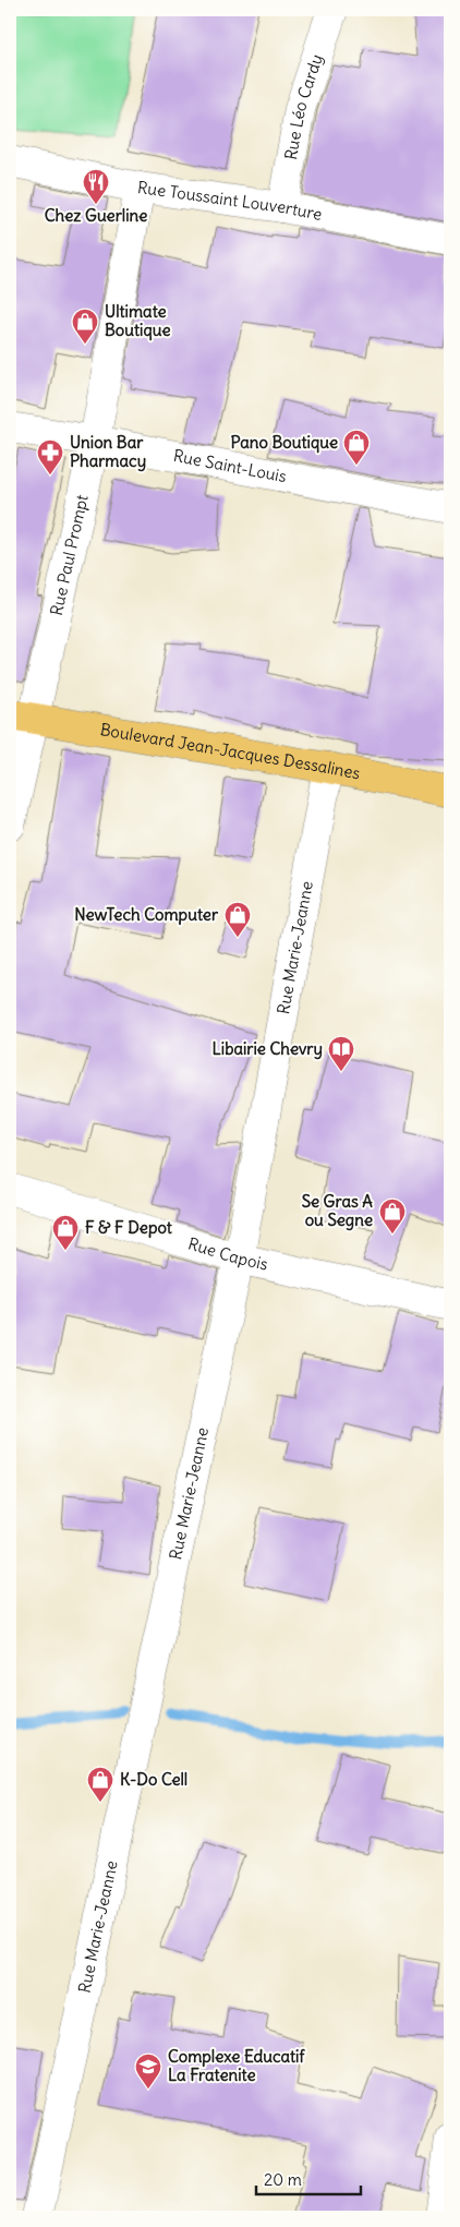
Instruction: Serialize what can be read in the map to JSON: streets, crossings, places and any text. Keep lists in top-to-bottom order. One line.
{"streets":{"main road":["Boulevard Jean-Jacques Dessalines"],"street":["Rue Léo Cardy","Rue Toussaint Louverture","Rue Saint-Louis","Rue Paul Prompt","Rue Marie-Jeanne","Rue Capois"]},"crossings":[["Rue Léo Cardy","Rue Toussaint Louverture"],["Rue Toussaint Louverture","Rue Paul Prompt"],["Rue Saint-Louis","Rue Paul Prompt"],["Rue Paul Prompt","Boulevard Jean-Jacques Dessalines"],["Boulevard Jean-Jacques Dessalines","Rue Marie-Jeanne"],["Rue Marie-Jeanne","Rue Capois"]],"places":{"restaurant":["Chez Guerline"],"shop":["Ultimate Boutique","Pano Boutique","NewTech Computer","Se Gras A ou Segne","F & F Depot","K-Do Cell"],"pharmacy":["Union Bar Pharmacy"],"library":["Libairie Chevry"],"school or university":["Complexe Educatif La Fratenite"]},"scale_bar":"20 m"}
